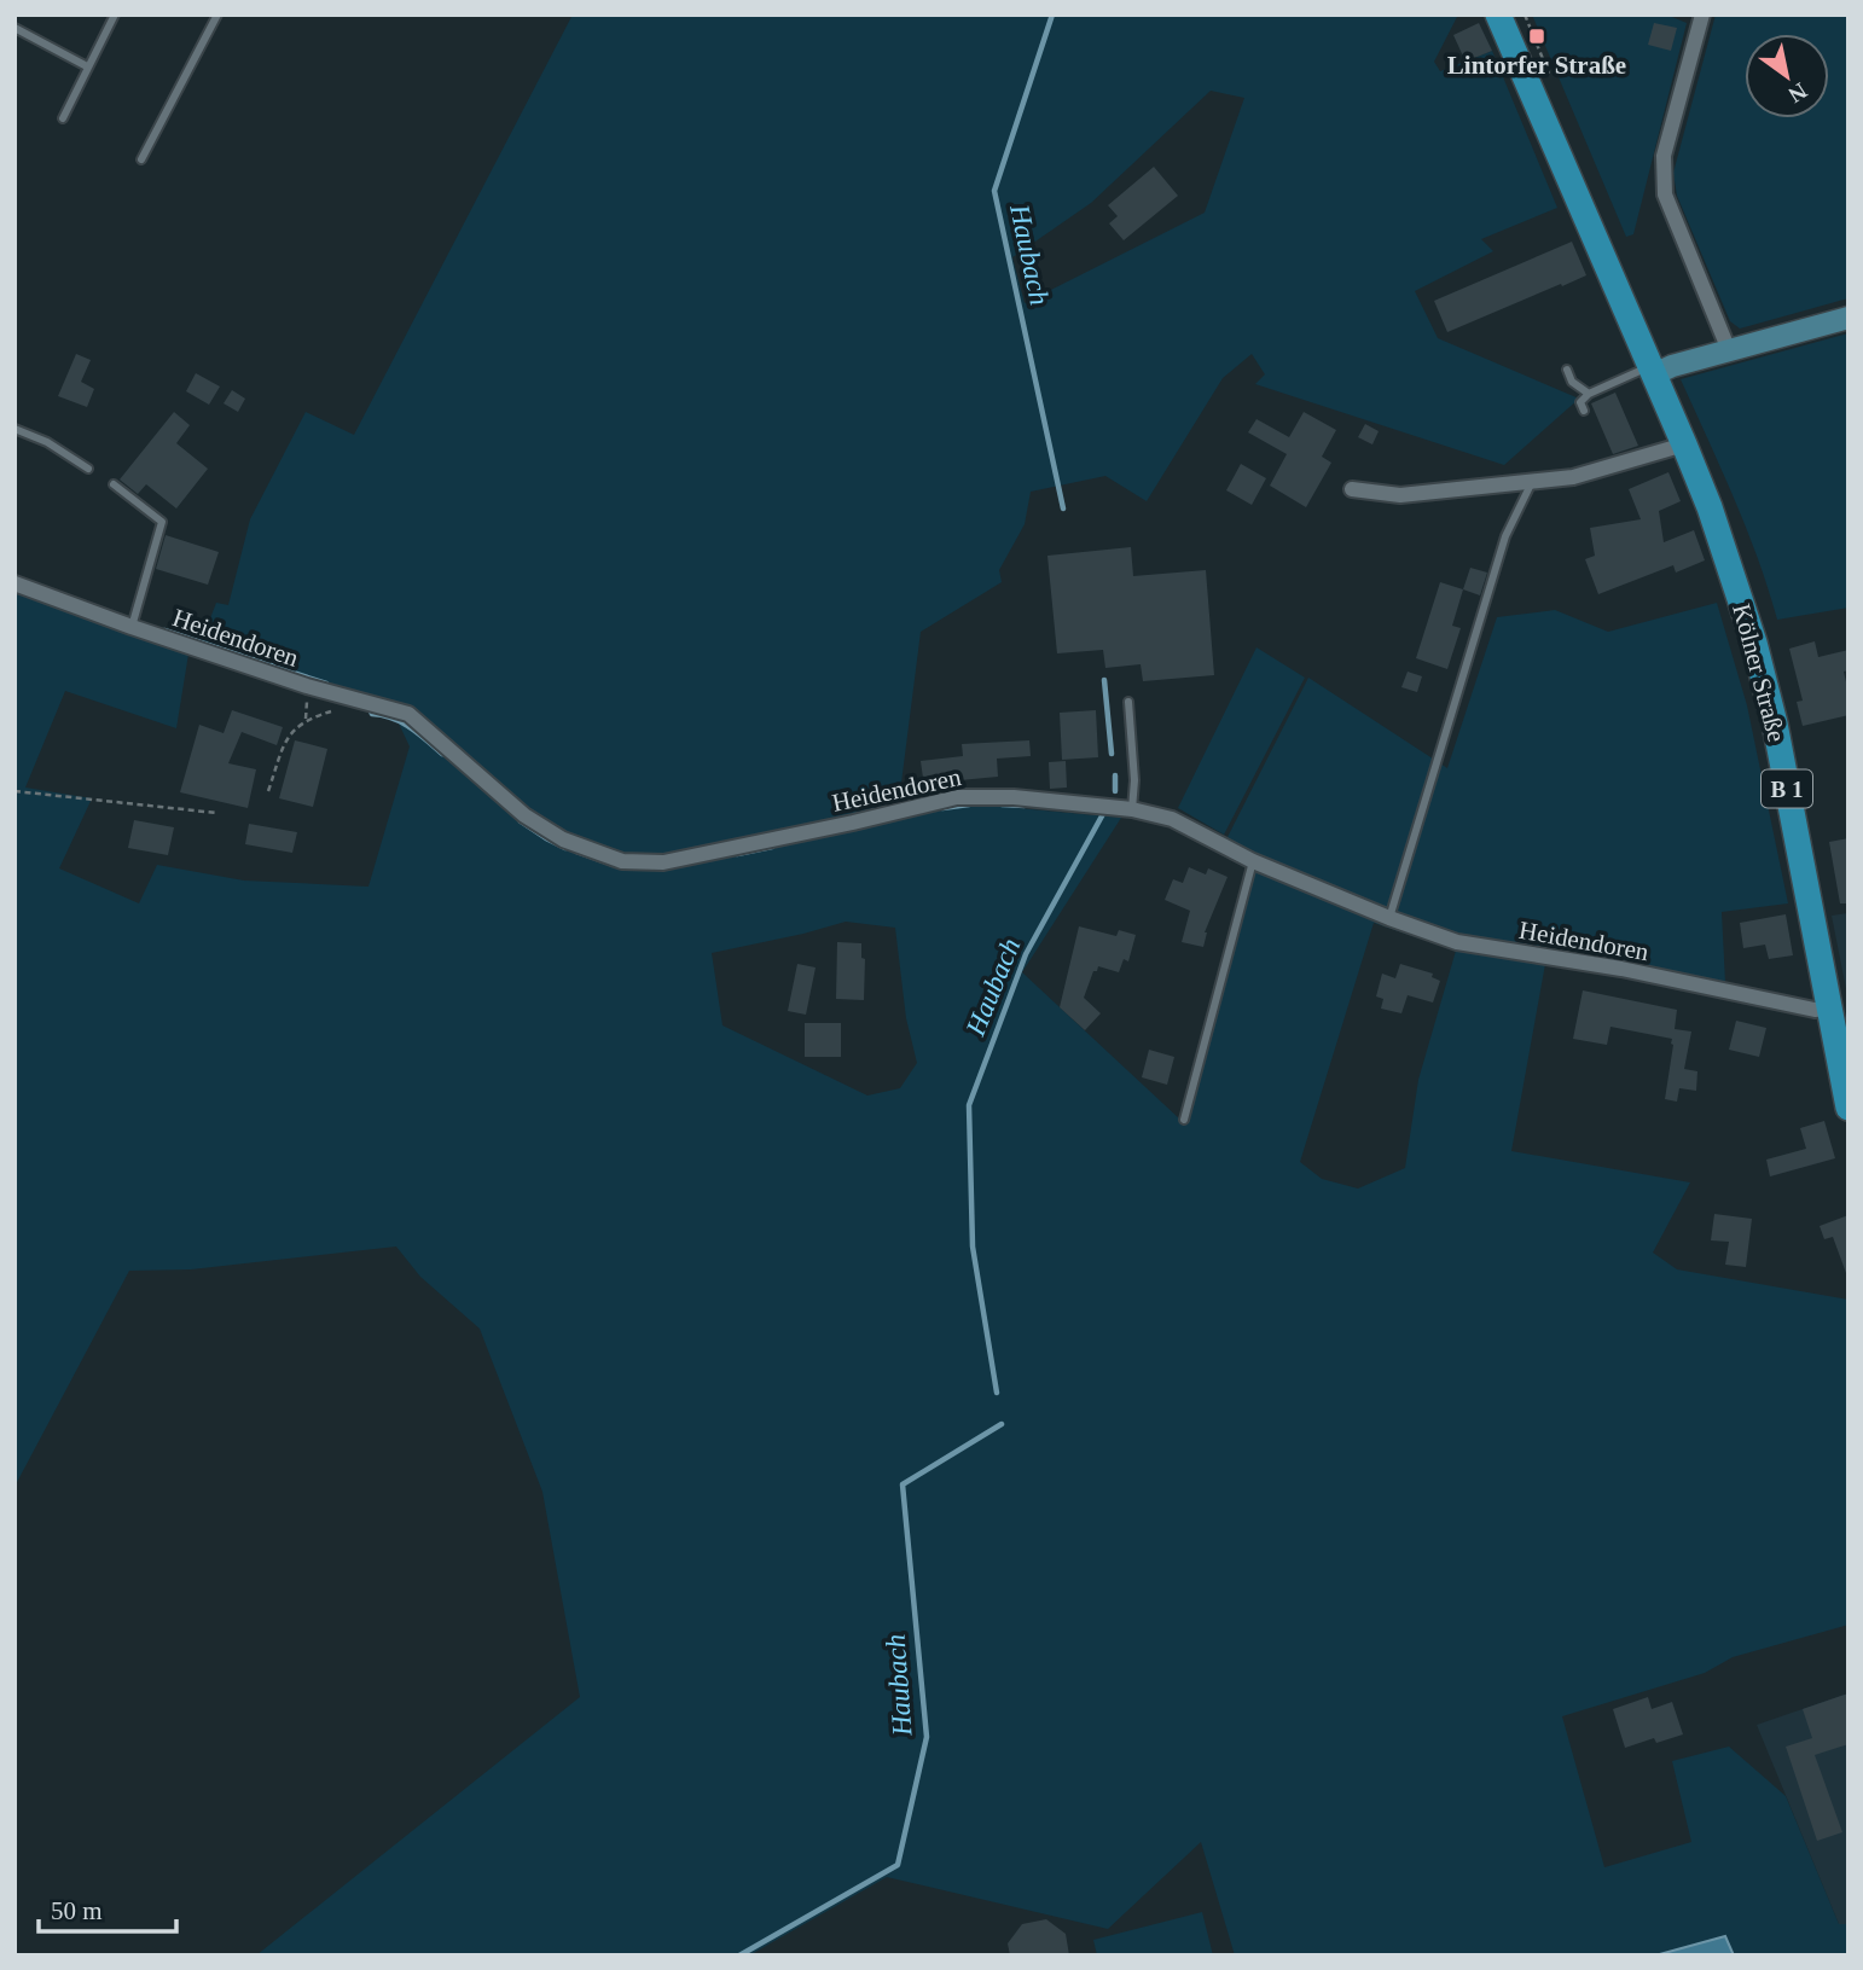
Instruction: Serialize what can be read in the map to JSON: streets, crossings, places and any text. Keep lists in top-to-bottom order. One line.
{"streets":{"main road":["Kölner Straße","B 1"],"street":["Heidendoren"]},"crossings":[["Heidendoren","Kölner Straße"]],"water":["Haubach"],"places":{"transit":["Lintorfer Straße"]},"scale_bar":"50 m","north":"bottom right"}
